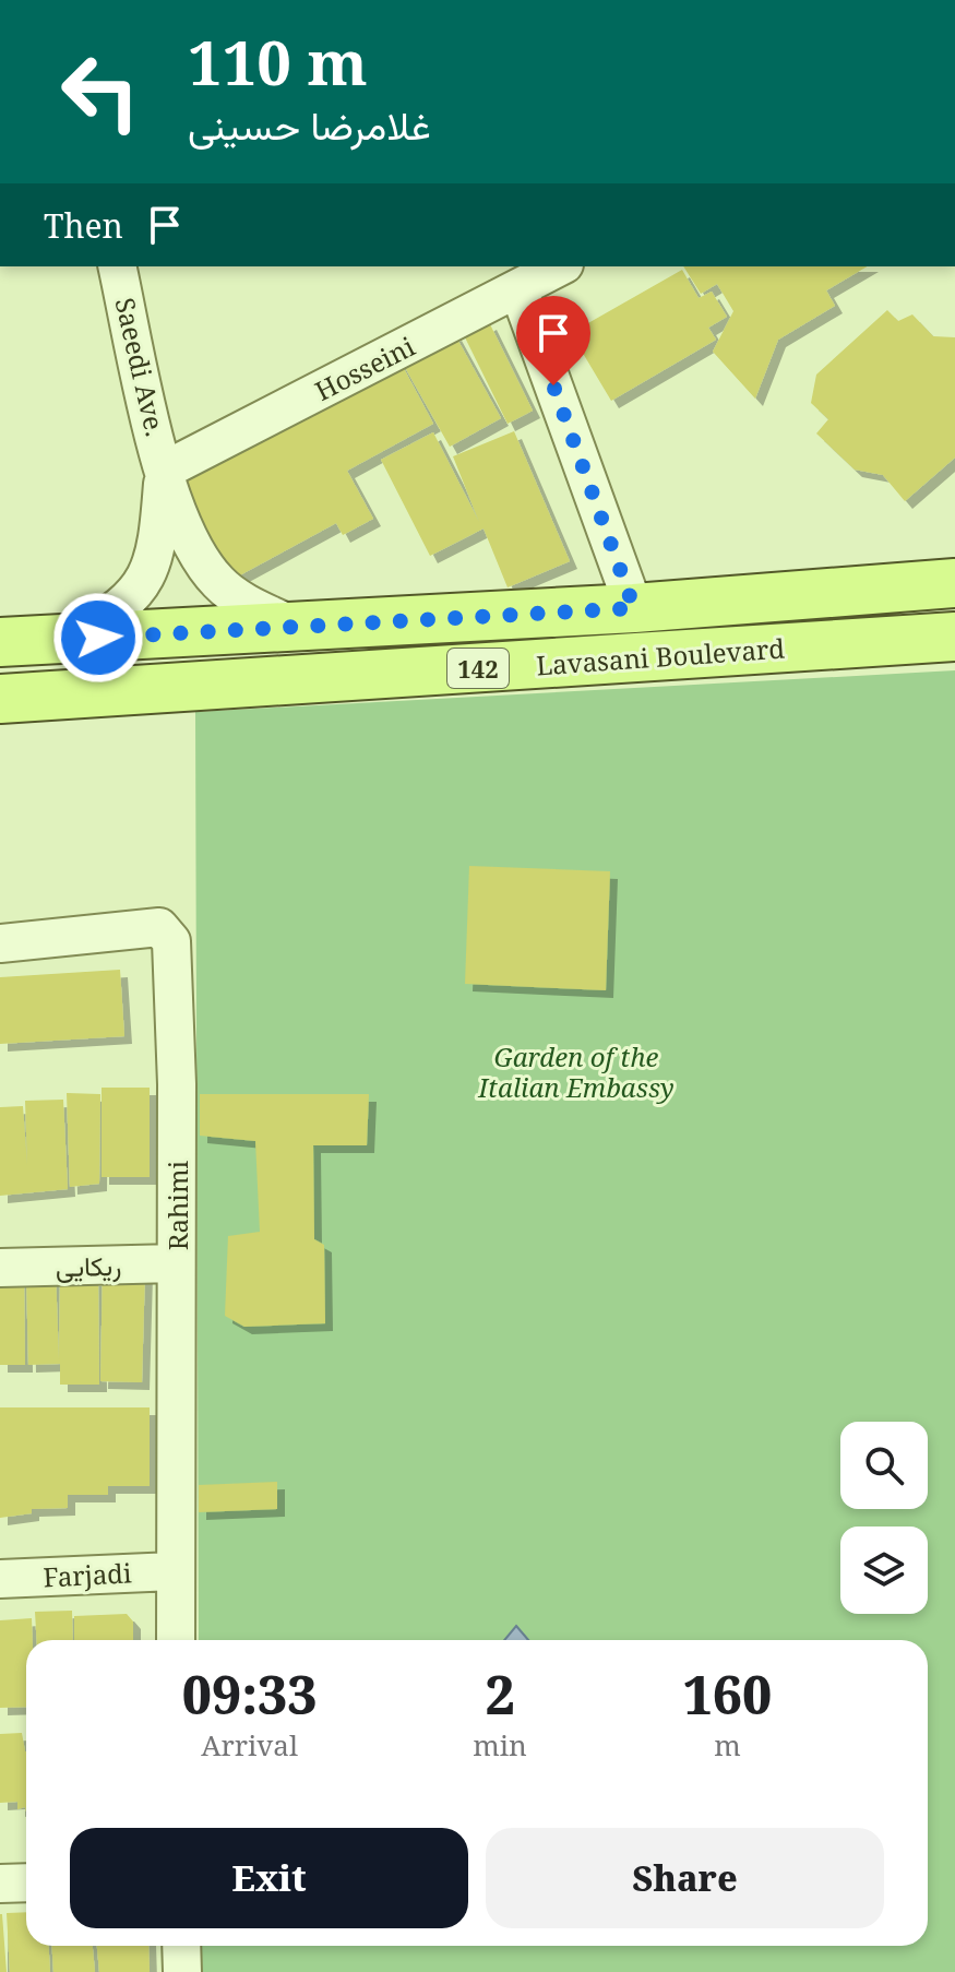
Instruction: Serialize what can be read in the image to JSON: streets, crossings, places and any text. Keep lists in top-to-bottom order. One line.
{"streets":{"main road":["Lavasani Boulevard","142"],"street":["Saeedi Ave.","Hosseini","Rahimi","ریکایی","Farjadi"]},"crossings":[["Saeedi Ave.","Hosseini"],["Saeedi Ave.","Lavasani Boulevard"],["Rahimi","ریکایی"],["Rahimi","Farjadi"]],"parks":["Garden of the Italian Embassy"],"page":{"turn":["110 m","غلامرضا حسینی"],"then":"Then","eta":["09:33","Arrival","2","min","160","m"],"buttons":["Exit","Share"]}}
